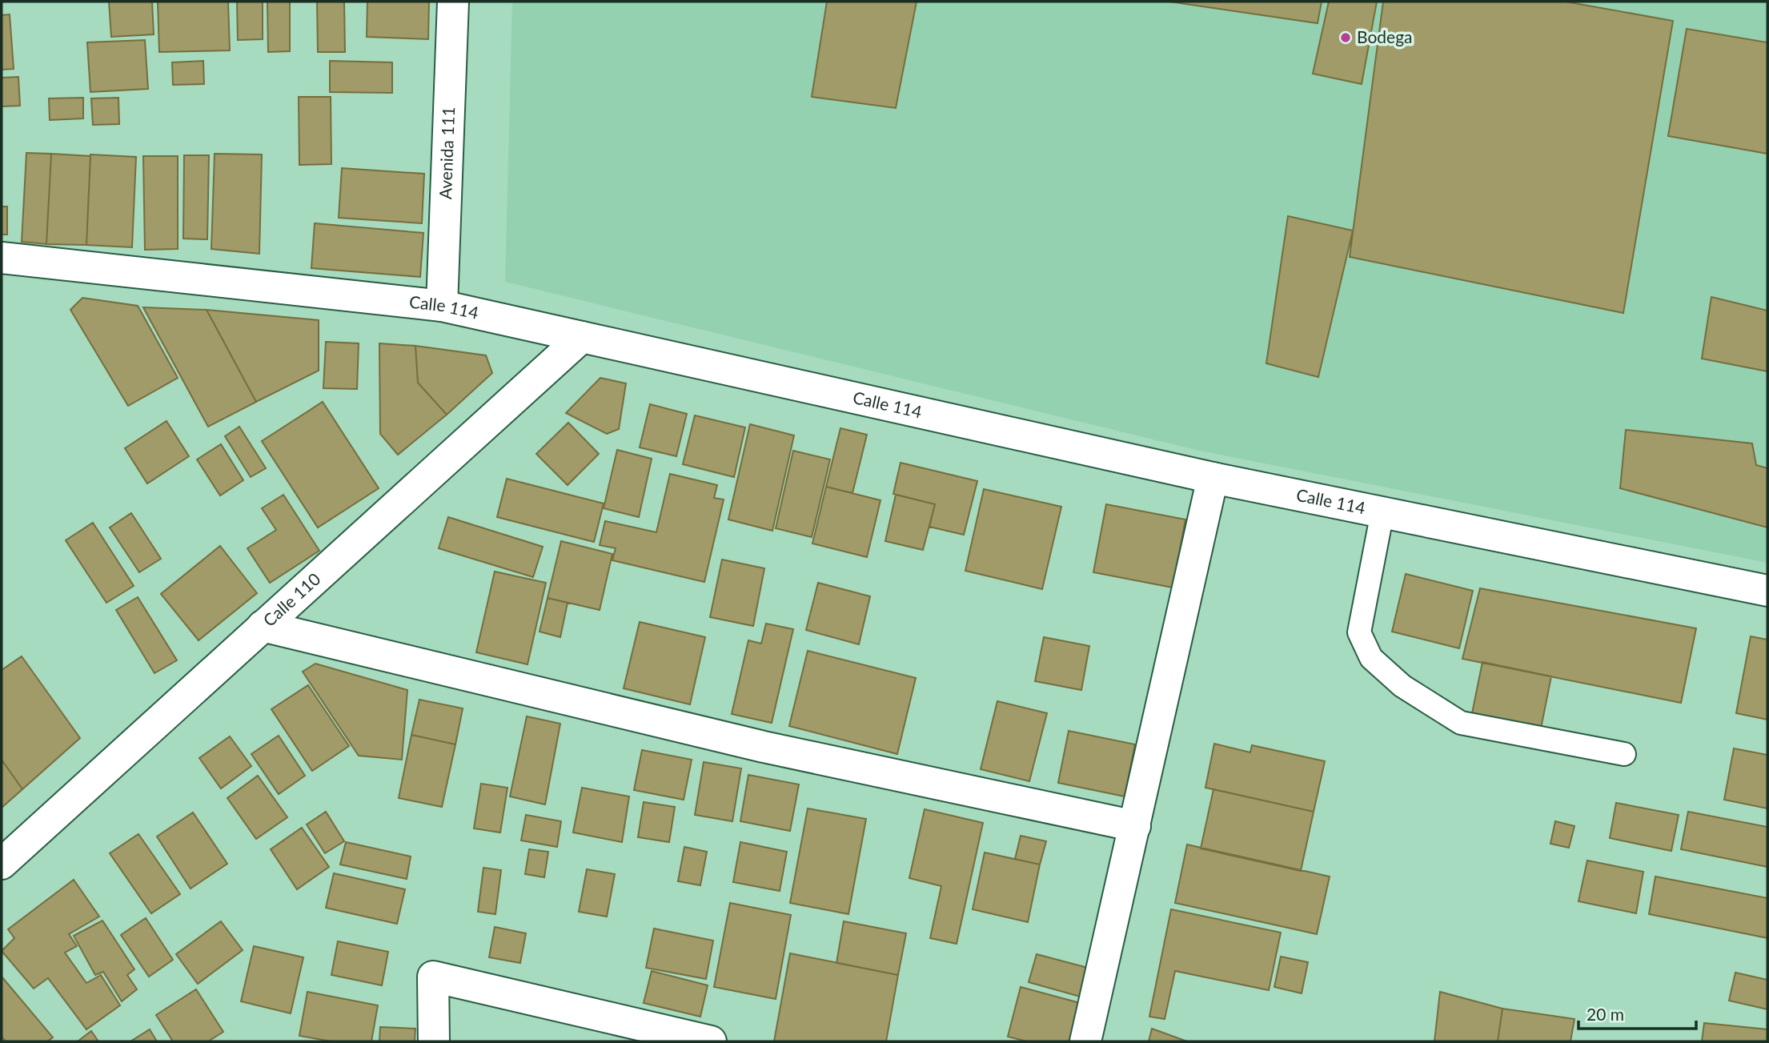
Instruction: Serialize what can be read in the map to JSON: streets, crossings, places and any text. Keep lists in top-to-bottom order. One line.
{"streets":{"street":["Avenida 111","Calle 114","Calle 110"]},"crossings":[["Avenida 111","Calle 114"],["Calle 114","Calle 110"]],"places":["Bodega"],"scale_bar":"20 m"}
